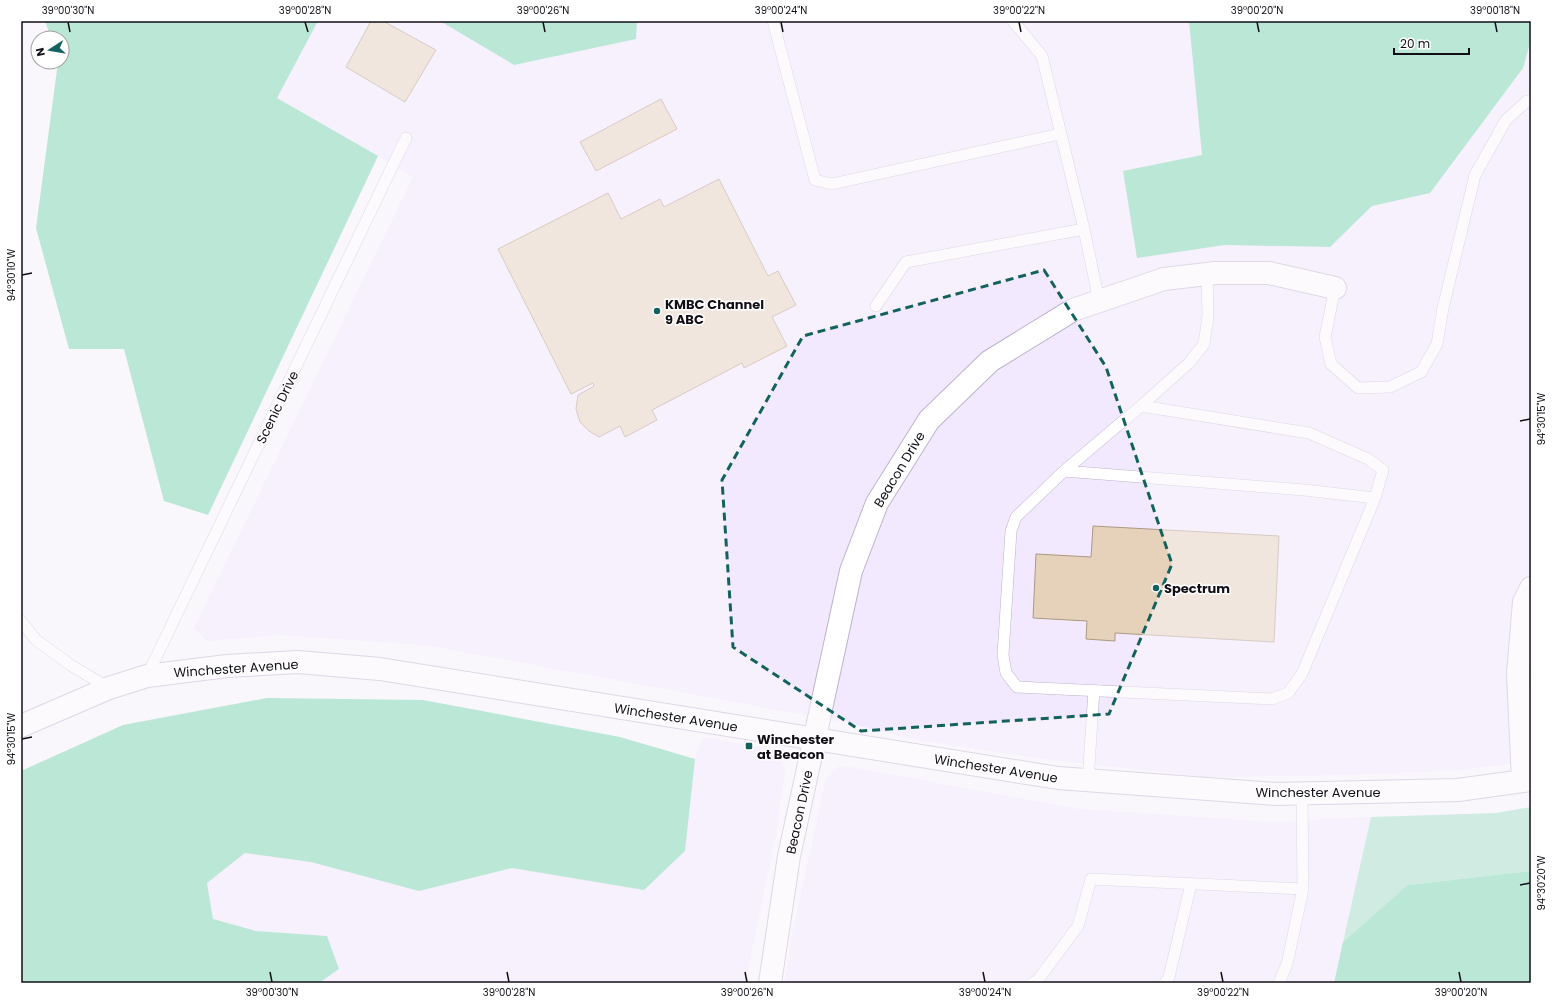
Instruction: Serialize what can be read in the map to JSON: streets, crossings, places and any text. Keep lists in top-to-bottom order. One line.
{"streets":{"street":["Beacon Drive","Winchester Avenue"],"lane":["Scenic Drive"]},"crossings":[["Scenic Drive","Winchester Avenue"],["Beacon Drive","Winchester Avenue"]],"places":{"other":["KMBC Channel 9 ABC","Spectrum"],"transit":["Winchester at Beacon"]},"scale_bar":"20 m","north":"left","coordinates":["39°00'30\"N","39°00'28\"N","39°00'26\"N","39°00'24\"N","39°00'22\"N","39°00'20\"N","39°00'18\"N","94°30'10\"W","94°30'15\"W","94°30'20\"W"]}
